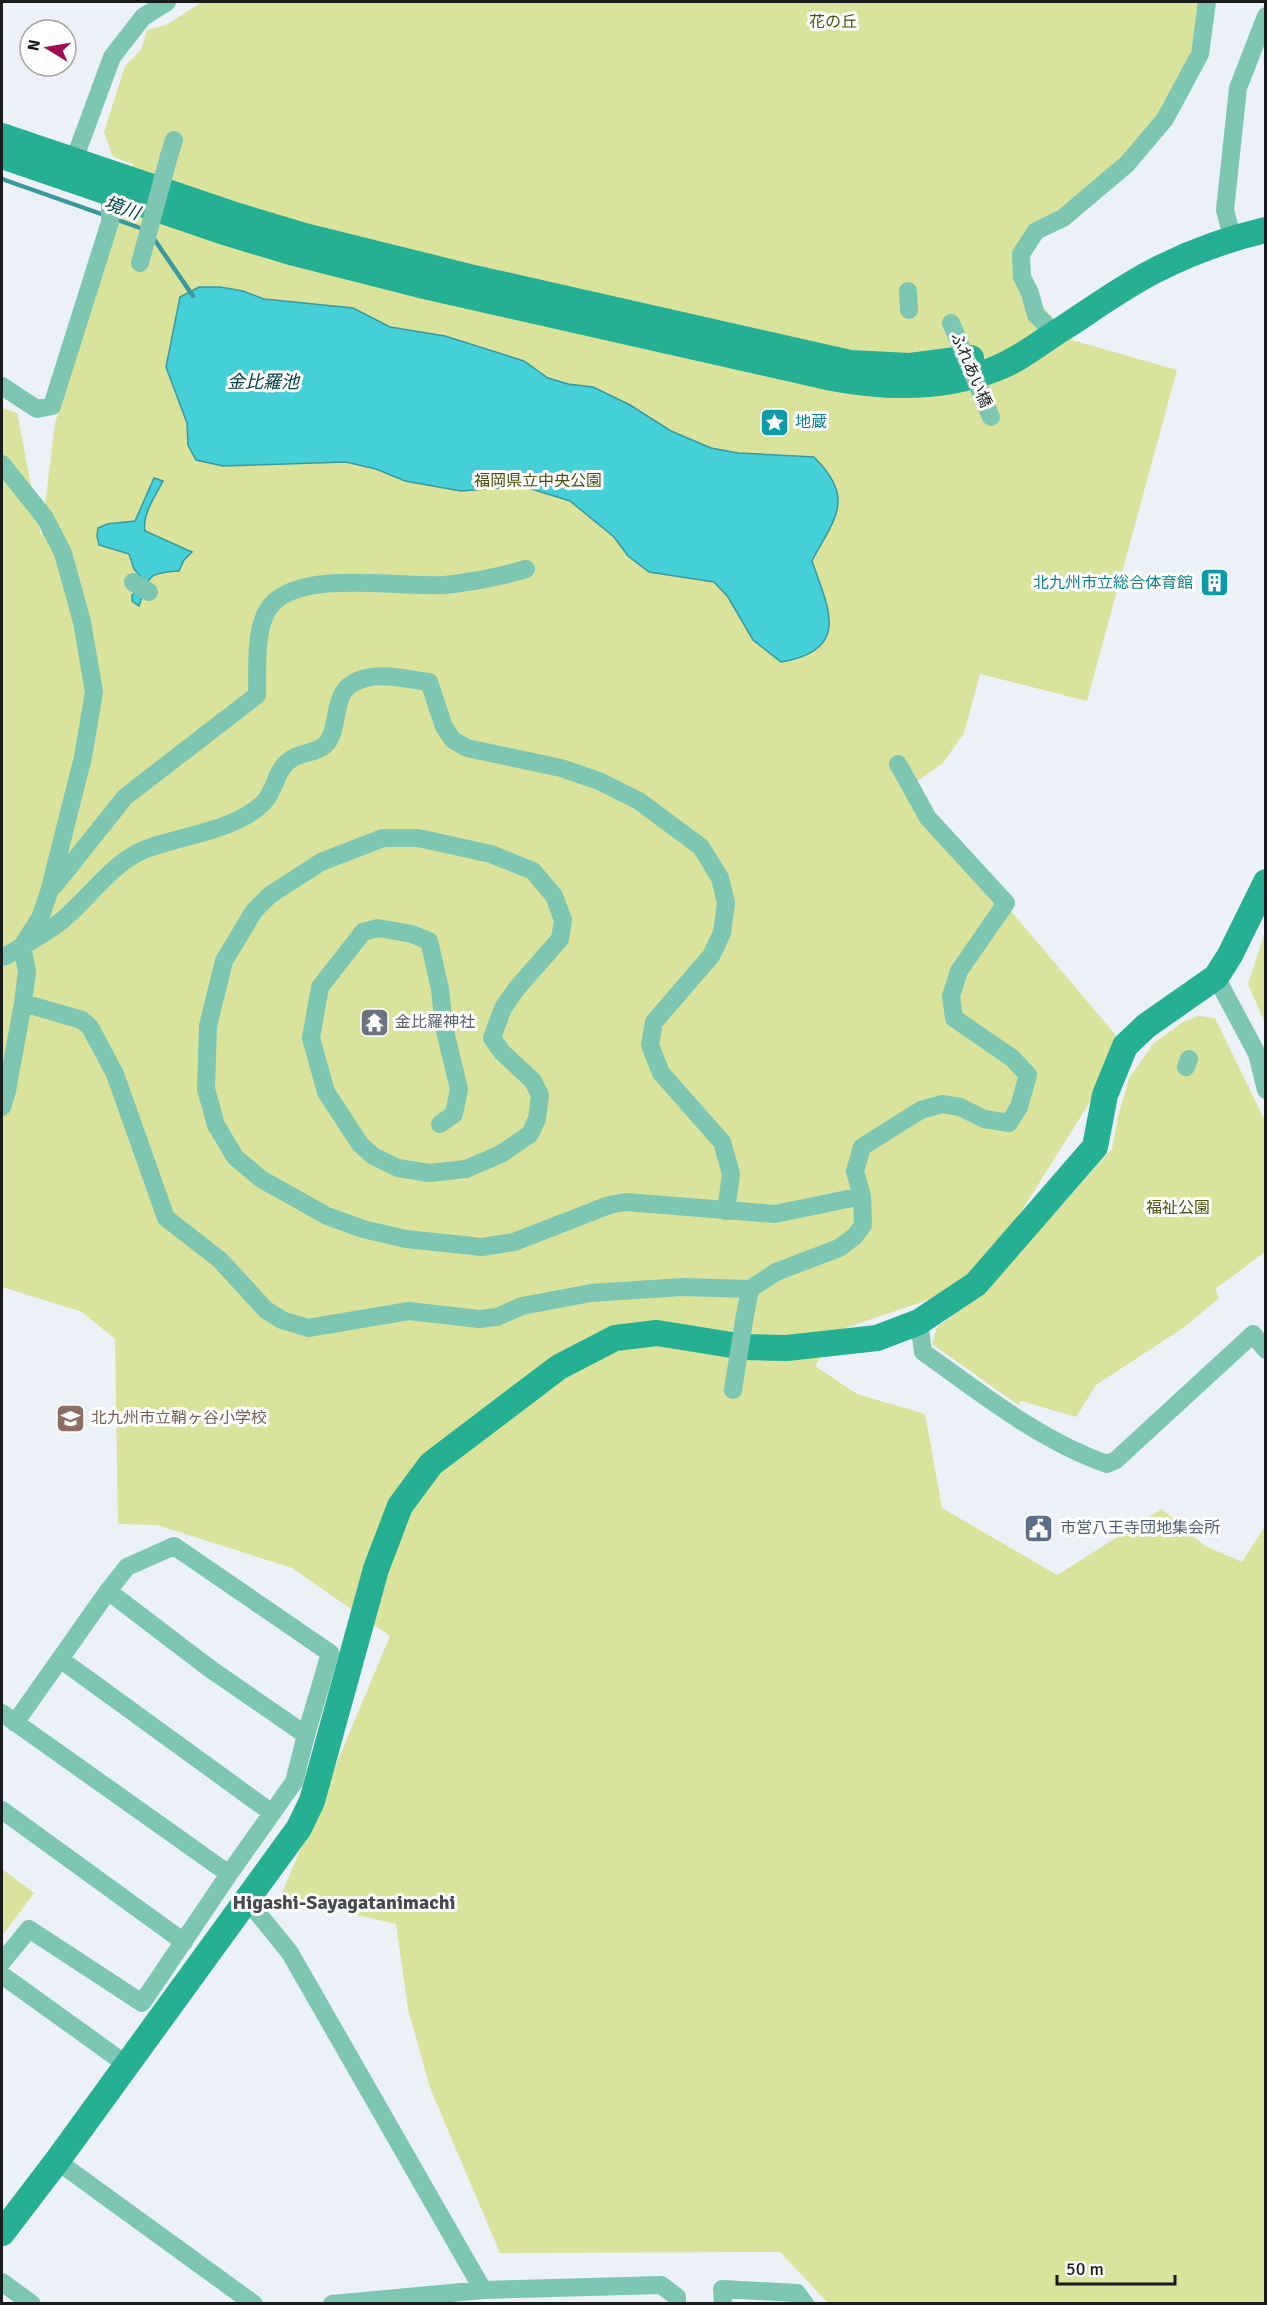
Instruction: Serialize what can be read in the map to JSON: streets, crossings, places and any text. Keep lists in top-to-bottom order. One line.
{"streets":{"street":["ふれあい橋"]},"districts":["Higashi-Sayagatanimachi"],"water":["境川","金比羅池"],"parks":["花の丘","福岡県立中央公園","福祉公園"],"places":{"place":["地蔵"],"building":["北九州市立総合体育館"],"temple":["金比羅神社"],"school or university":["北九州市立鞘ヶ谷小学校"],"public building":["市営八王寺団地集会所"]},"scale_bar":"50 m","north":"left"}
